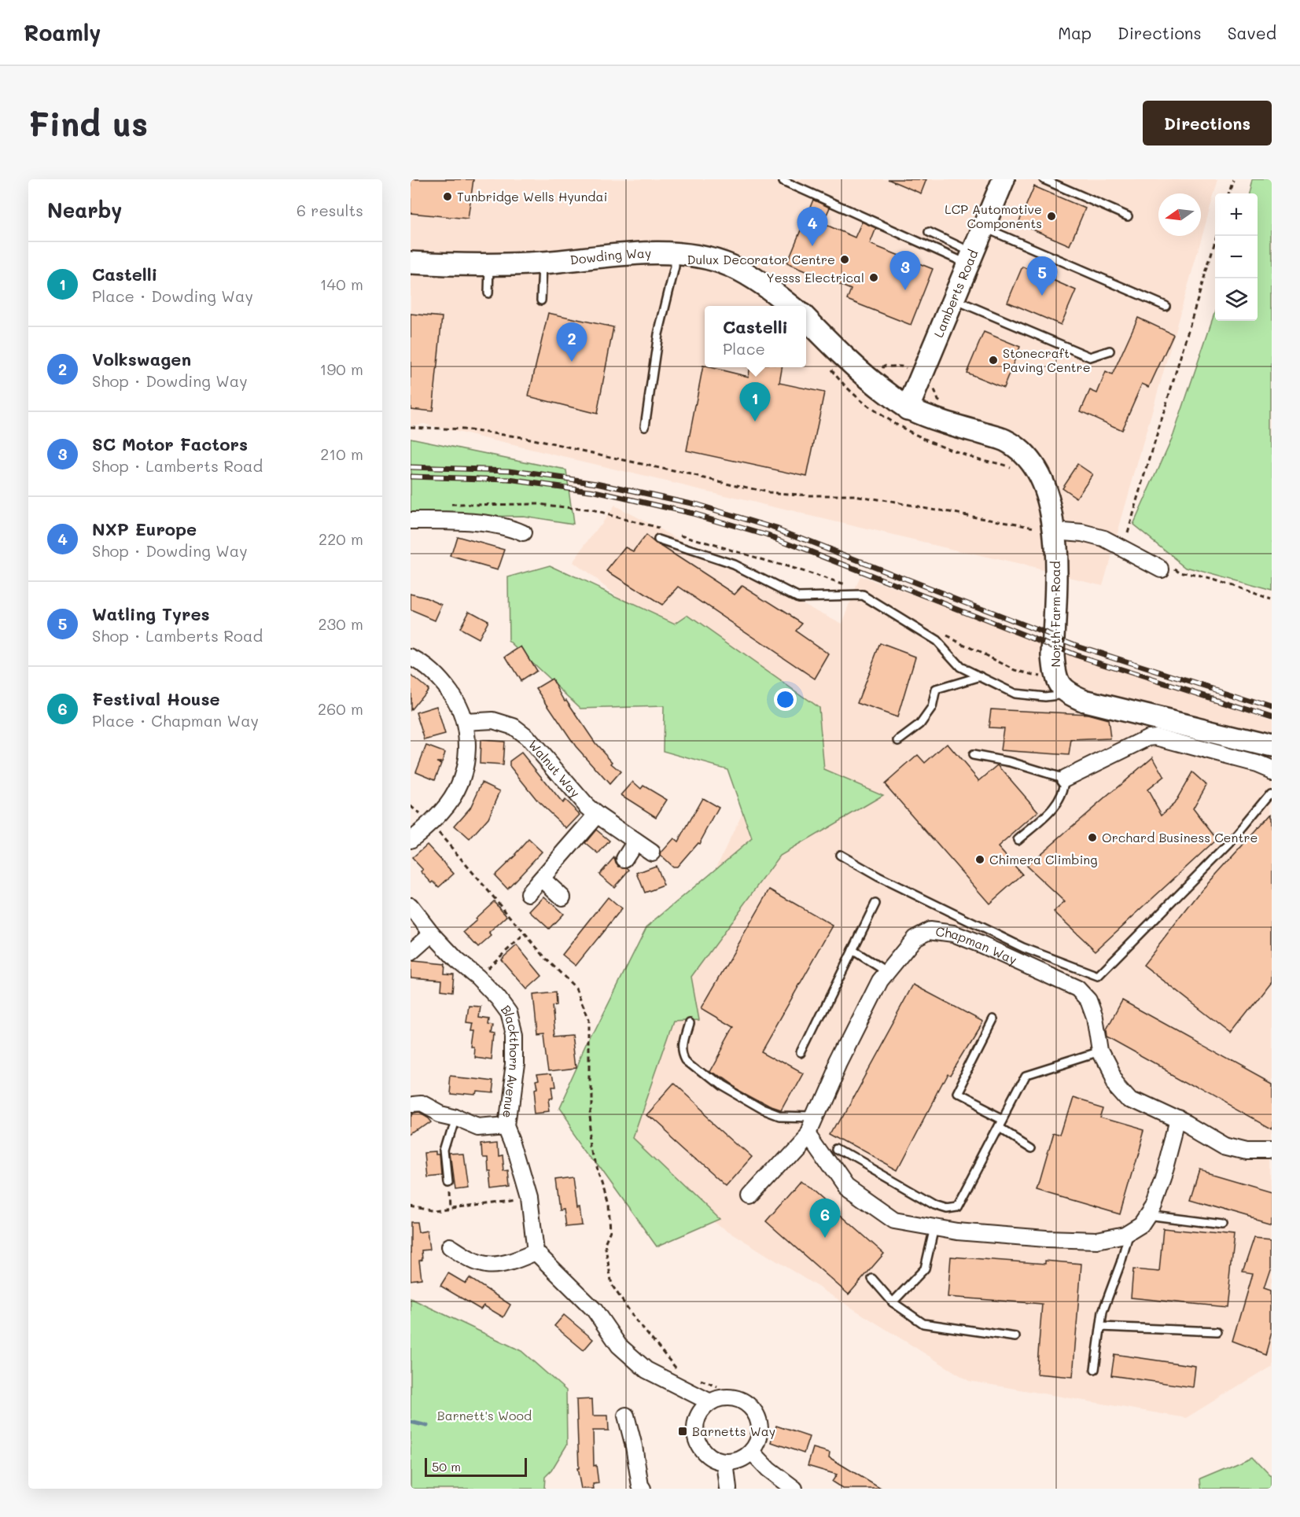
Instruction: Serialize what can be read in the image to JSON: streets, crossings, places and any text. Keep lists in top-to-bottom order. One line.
{"streets":{"street":["Dowding Way","Lamberts Road","North Farm Road","Walnut Way","Chapman Way","Blackthorn Avenue"]},"crossings":[["Lamberts Road","North Farm Road"]],"parks":["Barnett's Wood"],"places":{"other":["Tunbridge Wells Hyundai","LCP Automotive Components","Dulux Decorator Centre","Yesss Electrical","Stonecraft Paving Centre","Orchard Business Centre","Chimera Climbing"],"transit":["Barnetts Way"]},"scale_bar":"50 m","north":"left","page":{"header":"Roamly","nav":["Map","Directions","Saved"],"buttons":"Directions","title":"Find us","heading":["Nearby","6 results"],"map_buttons":["+","−"],"pins":["4","3","5","2","1","6"],"list":[{"mark":"1","name":"Castelli","note":"Place · Dowding Way","value":"140 m"},{"mark":"2","name":"Volkswagen","note":"Shop · Dowding Way","value":"190 m"},{"mark":"3","name":"SC Motor Factors","note":"Shop · Lamberts Road","value":"210 m"},{"mark":"4","name":"NXP Europe","note":"Shop · Dowding Way","value":"220 m"},{"mark":"5","name":"Watling Tyres","note":"Shop · Lamberts Road","value":"230 m"},{"mark":"6","name":"Festival House","note":"Place · Chapman Way","value":"260 m"}],"popup":["Castelli","Place"],"scale":"50 m"}}
